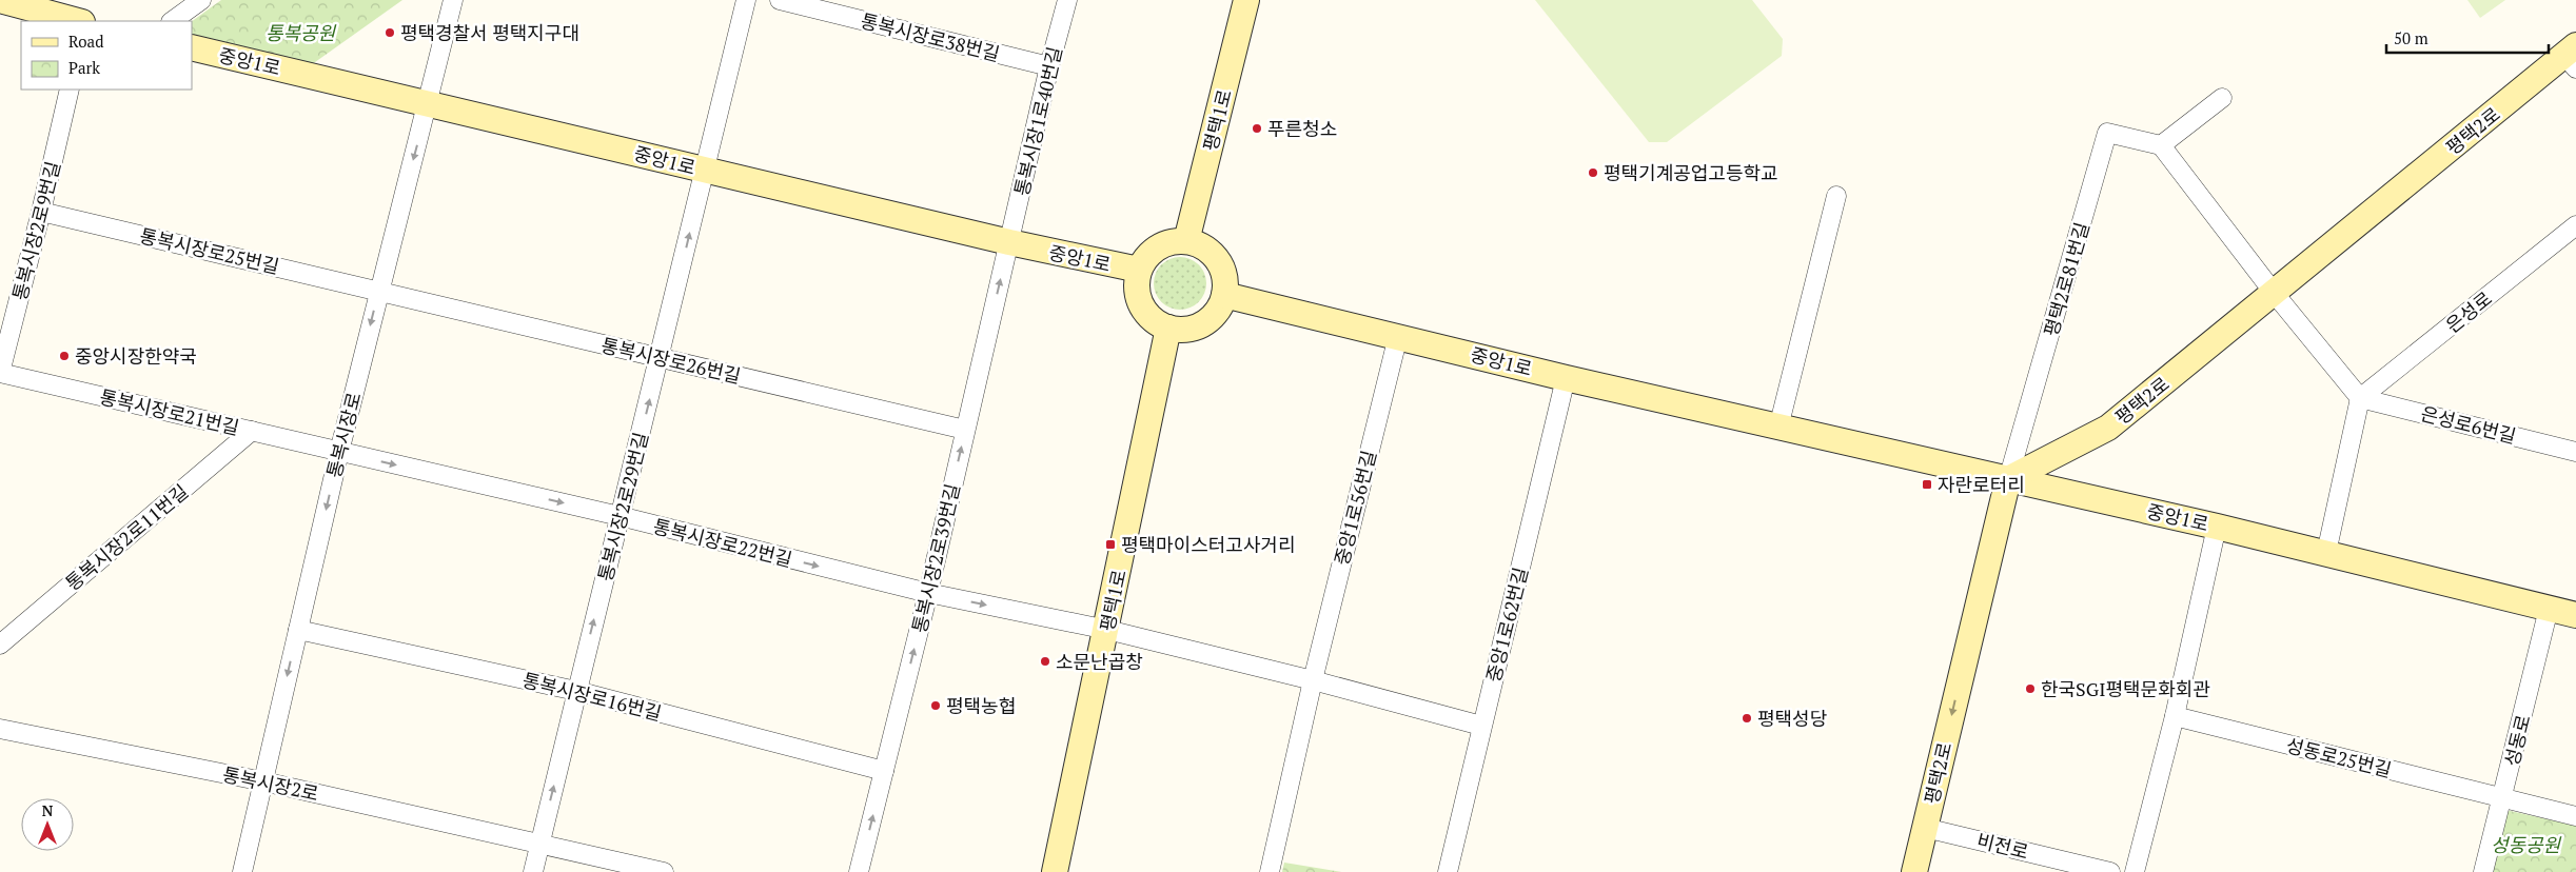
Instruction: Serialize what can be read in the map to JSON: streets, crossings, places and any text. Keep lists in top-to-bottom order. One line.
{"streets":{"street":["통복시장로38번길","중앙1로","평택1로","통복시장1로40번길","평택2로","통복시장2로9번길","통복시장로25번길","평택2로81번길","은성로","통복시장로26번길","통복시장로21번길","은성로6번길","통복시장로","통복시장2로29번길","중앙1로56번길","통복시장2로11번길","통복시장로22번길","통복시장2로39번길","중앙1로62번길","통복시장로16번길","성동로","성동로25번길","통복시장2로","비전로"]},"crossings":[["통복시장로38번길","통복시장1로40번길"],["중앙1로","평택1로"],["중앙1로","통복시장1로40번길"],["중앙1로","평택2로"],["중앙1로","평택2로81번길"],["중앙1로","통복시장로"],["중앙1로","통복시장2로29번길"],["중앙1로","중앙1로56번길"],["중앙1로","통복시장2로39번길"],["중앙1로","중앙1로62번길"],["중앙1로","성동로"],["평택1로","통복시장로22번길"],["통복시장1로40번길","통복시장2로39번길"],["평택2로","평택2로81번길"],["평택2로","비전로"],["통복시장2로9번길","통복시장로25번길"],["통복시장2로9번길","통복시장로21번길"],["통복시장로25번길","통복시장로26번길"],["통복시장로25번길","통복시장로"],["은성로","은성로6번길"],["통복시장로26번길","통복시장로"],["통복시장로26번길","통복시장2로29번길"],["통복시장로26번길","통복시장2로39번길"],["통복시장로21번길","통복시장로"],["통복시장로21번길","통복시장2로11번길"],["통복시장로21번길","통복시장로22번길"],["통복시장로","통복시장로22번길"],["통복시장로","통복시장로16번길"],["통복시장로","통복시장2로"],["통복시장2로29번길","통복시장로22번길"],["통복시장2로29번길","통복시장로16번길"],["통복시장2로29번길","통복시장2로"],["통복시장로22번길","통복시장2로39번길"],["통복시장2로39번길","통복시장로16번길"],["성동로","성동로25번길"]],"one_way":["통복시장로","통복시장2로29번길","통복시장로22번길","통복시장2로39번길"],"parks":["통복공원","성동공원"],"places":{"other":["평택경찰서 평택지구대","푸른청소","평택기계공업고등학교","중앙시장한약국","소문난곱창","한국SGI평택문화회관","평택농협","평택성당"],"transit":["자란로터리","평택마이스터고사거리"]},"legend":["Road","Park"],"scale_bar":"50 m","north":"top"}
